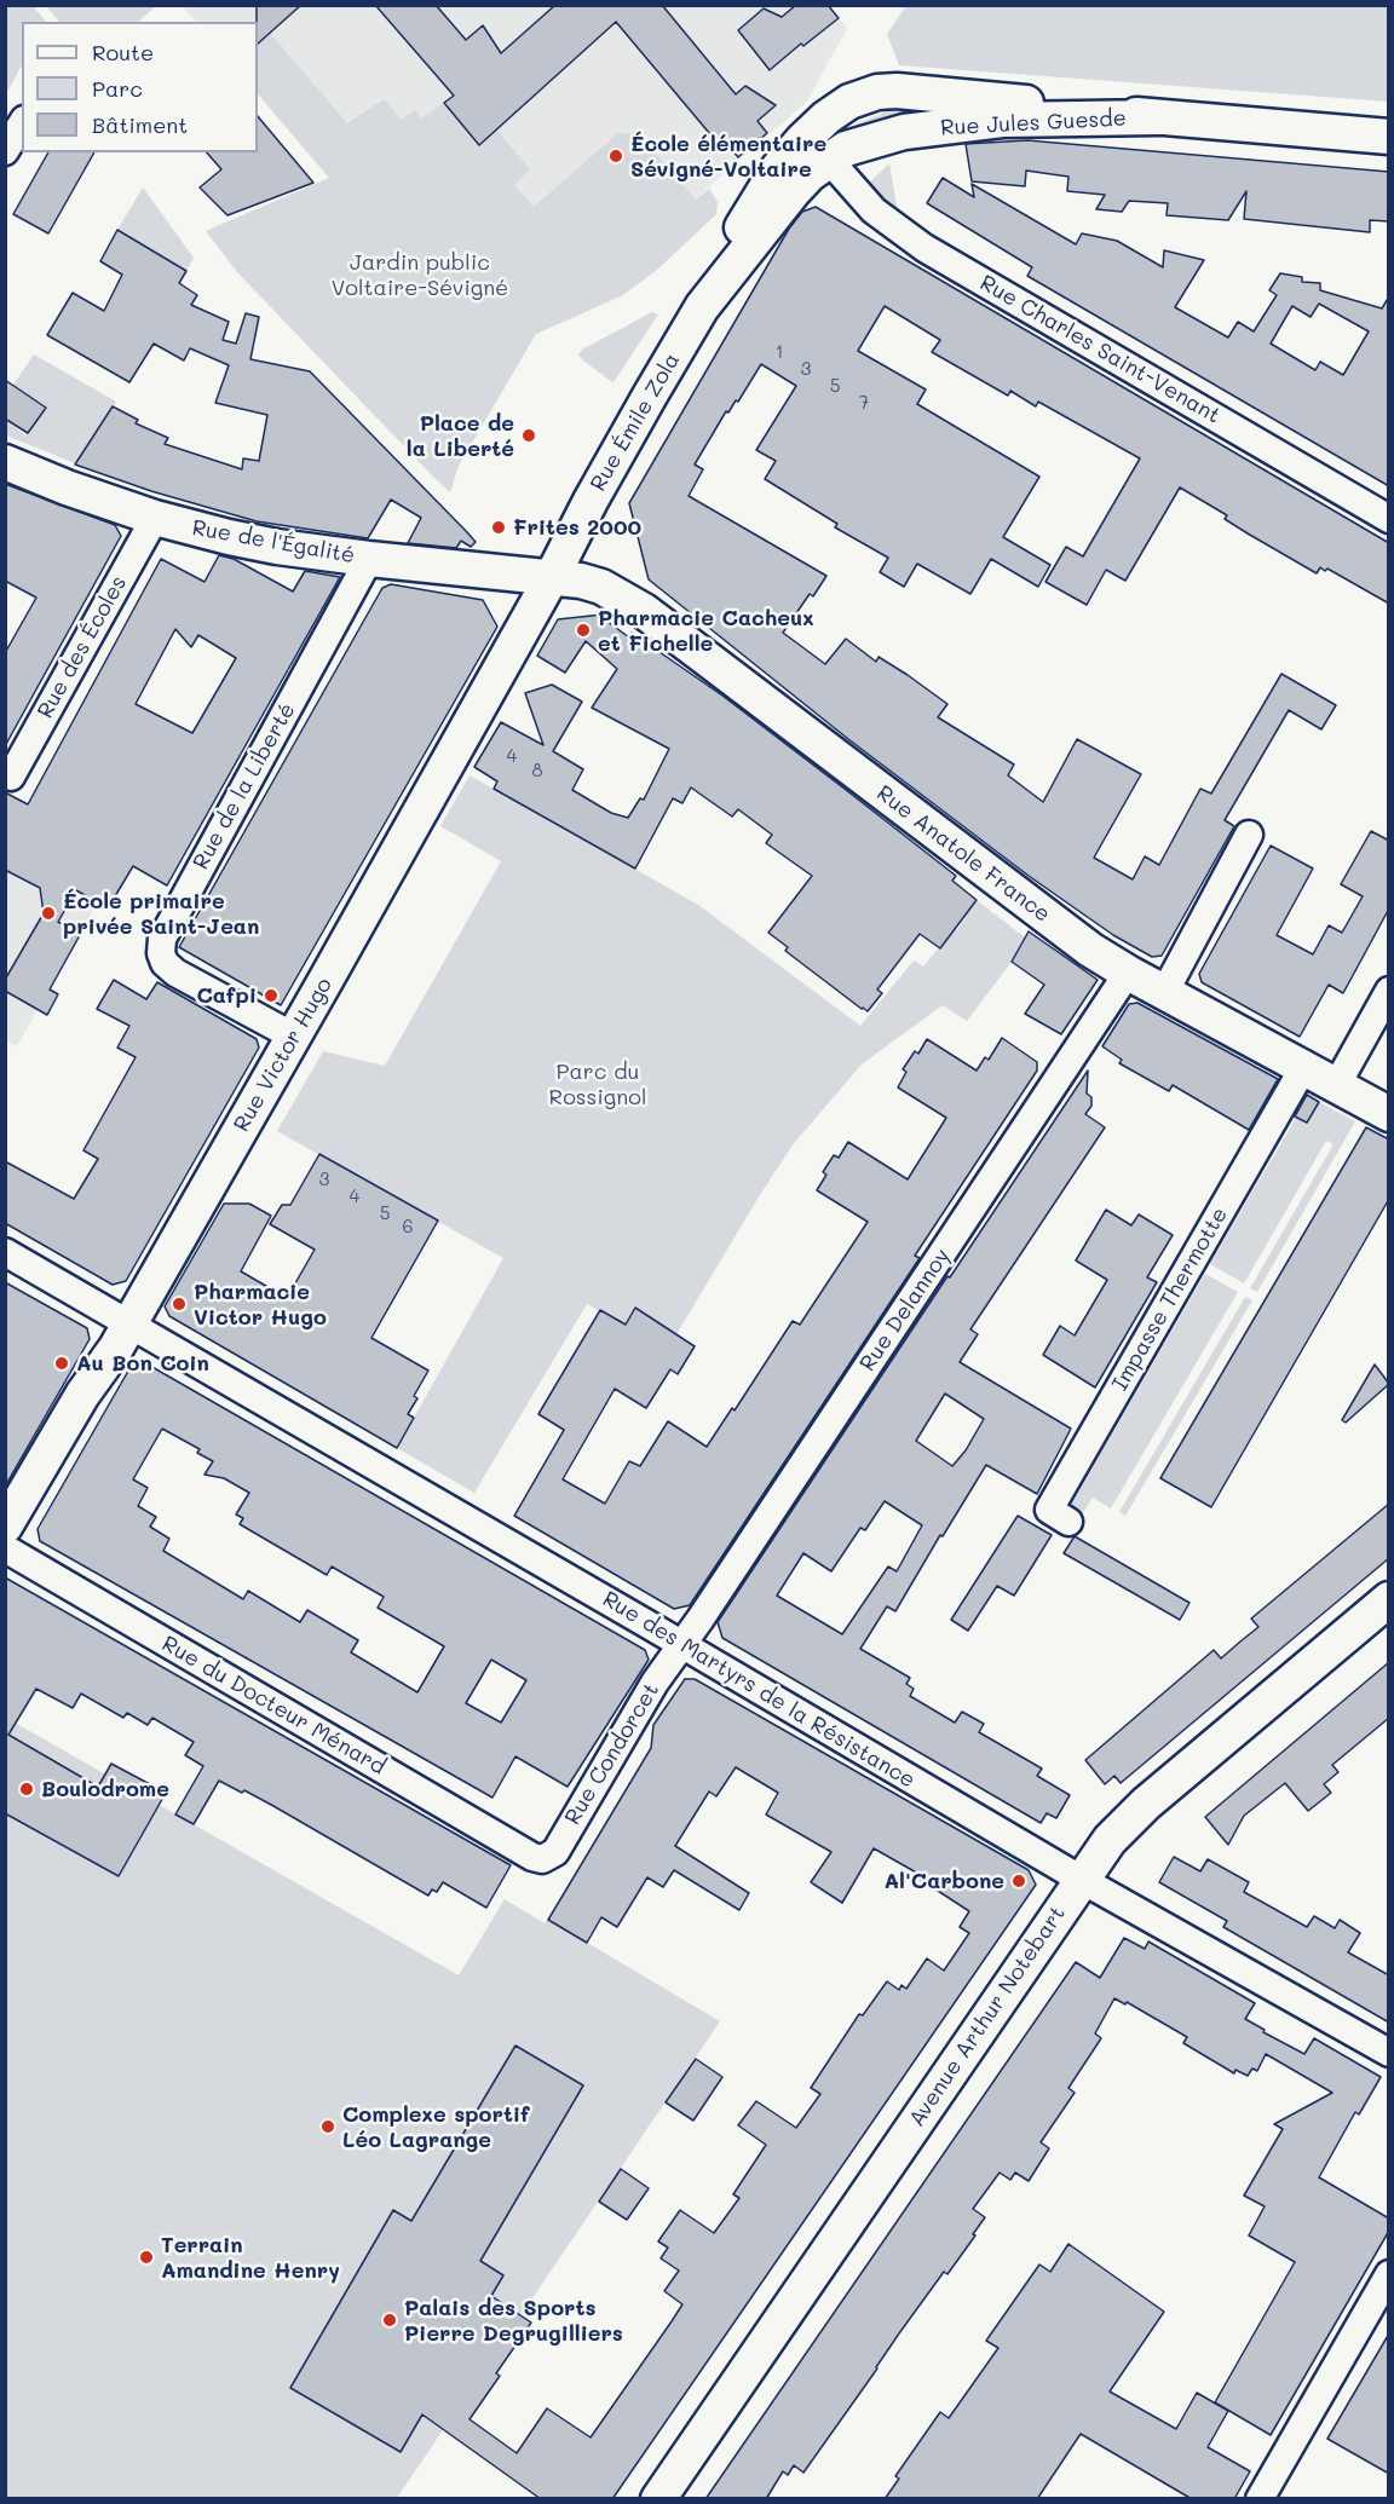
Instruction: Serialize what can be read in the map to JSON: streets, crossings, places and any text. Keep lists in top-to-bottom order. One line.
{"streets":{"street":["Rue Jules Guesde","Rue Charles Saint-Venant","Rue Émile Zola","Rue de l'Égalité","Rue des Écoles","Rue de la Liberté","Rue Anatole France","Rue Victor Hugo","Impasse Thermotte","Rue Delannoy","Rue des Martyrs de la Résistance","Rue du Docteur Ménard","Rue Condorcet","Avenue Arthur Notebart"]},"crossings":[["Rue Jules Guesde","Rue Charles Saint-Venant"],["Rue Jules Guesde","Rue Émile Zola"],["Rue Charles Saint-Venant","Rue Émile Zola"],["Rue Émile Zola","Rue de l'Égalité"],["Rue Émile Zola","Rue Anatole France"],["Rue Émile Zola","Rue Victor Hugo"],["Rue de l'Égalité","Rue des Écoles"],["Rue de l'Égalité","Rue de la Liberté"],["Rue de l'Égalité","Rue Anatole France"],["Rue de l'Égalité","Rue Victor Hugo"],["Rue de la Liberté","Rue Victor Hugo"],["Rue Anatole France","Rue Victor Hugo"],["Rue Anatole France","Impasse Thermotte"],["Rue Anatole France","Rue Delannoy"],["Rue Victor Hugo","Rue des Martyrs de la Résistance"],["Rue Delannoy","Rue des Martyrs de la Résistance"],["Rue Delannoy","Rue Condorcet"],["Rue des Martyrs de la Résistance","Rue Condorcet"],["Rue des Martyrs de la Résistance","Avenue Arthur Notebart"],["Rue du Docteur Ménard","Rue Condorcet"]],"parks":["Jardin public Voltaire-Sévigné","Parc du Rossignol"],"places":["École élémentaire Sévigné-Voltaire","Place de la Liberté","Frites 2000","Pharmacie Cacheux et Fichelle","École primaire privée Saint-Jean","Cafpi","Pharmacie Victor Hugo","Au Bon Coin","Boulodrome","Al'Carbone","Complexe sportif Léo Lagrange","Terrain Amandine Henry","Palais des Sports Pierre Degrugilliers"],"house_numbers":["1","3","5","7","4","8","3","4","5","6"],"legend":["Route","Parc","Bâtiment"]}
